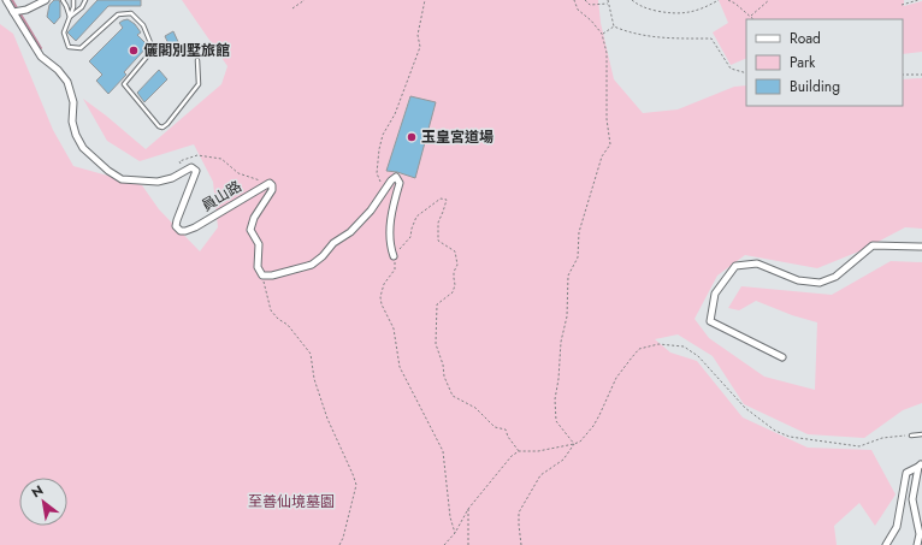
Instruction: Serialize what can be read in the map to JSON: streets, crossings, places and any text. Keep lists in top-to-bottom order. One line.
{"streets":{"street":["員山路"]},"parks":["至善仙境墓園"],"places":["儷閣別墅旅館","玉皇宮道場"],"legend":["Road","Park","Building"],"north":"top left"}
